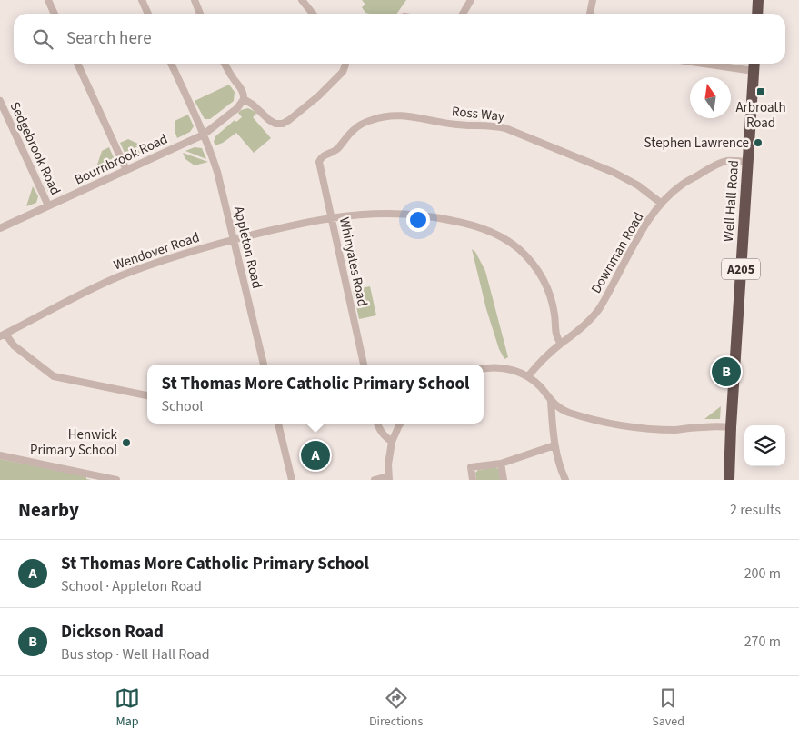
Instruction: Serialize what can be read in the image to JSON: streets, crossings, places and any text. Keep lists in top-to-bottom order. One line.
{"streets":{"highway":["Well Hall Road","A205"],"street":["Ross Way","Sedgebrook Road","Bournbrook Road","Appleton Road","Wendover Road","Downman Road","Whinyates Road"]},"crossings":[["Ross Way","Downman Road"],["Ross Way","Whinyates Road"],["Sedgebrook Road","Bournbrook Road"],["Bournbrook Road","Appleton Road"],["Well Hall Road","Downman Road"],["Appleton Road","Wendover Road"],["Wendover Road","Downman Road"],["Wendover Road","Whinyates Road"]],"places":{"transit":["Arbroath Road"],"other":["Stephen Lawrence","Henwick Primary School"]},"north":"top","page":{"search":"Search here","pins":["B","A"],"popup":["St Thomas More Catholic Primary School","School"],"heading":["Nearby","2 results"],"list":[{"mark":"A","name":"St Thomas More Catholic Primary School","note":"School · Appleton Road","value":"200 m"},{"mark":"B","name":"Dickson Road","note":"Bus stop · Well Hall Road","value":"270 m"}],"nav":["Map","Directions","Saved"]}}
